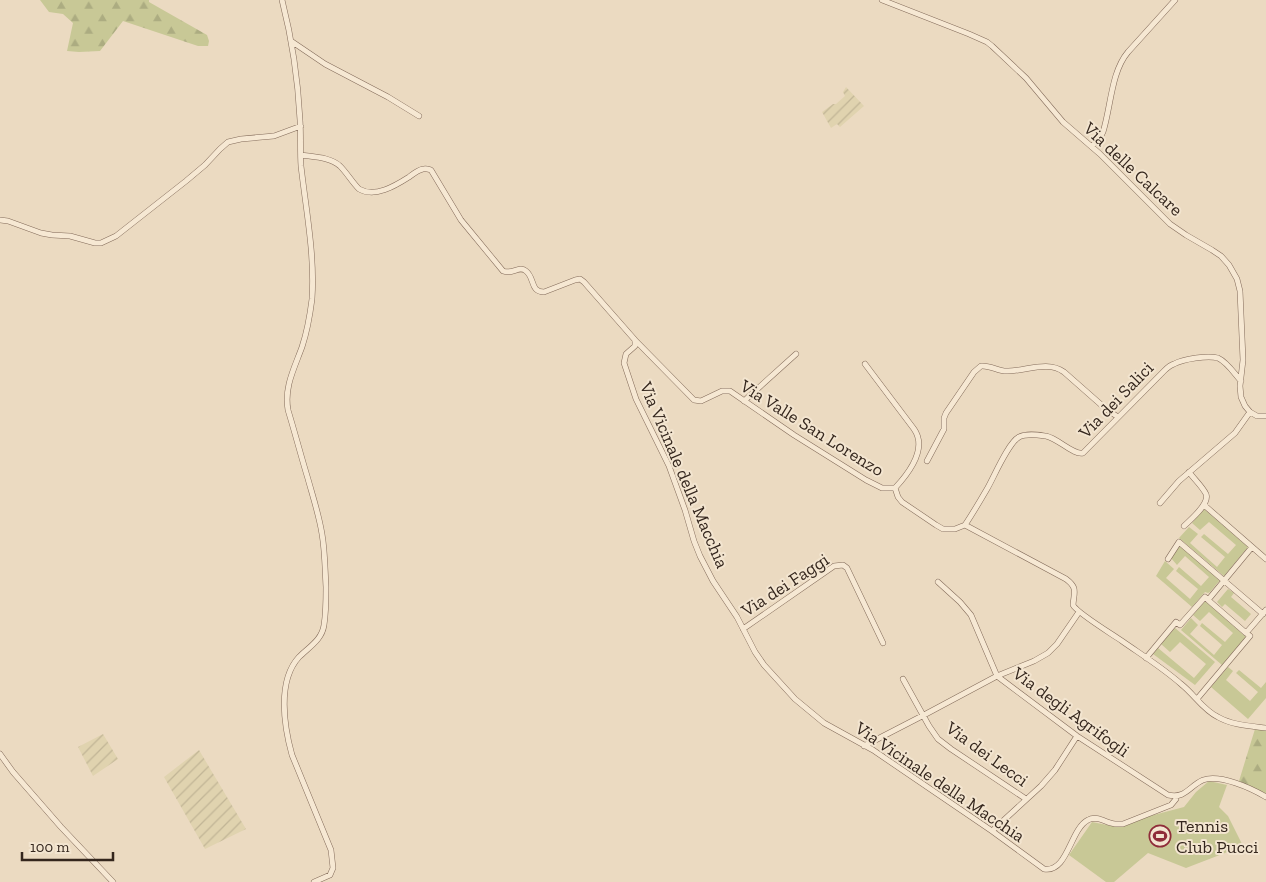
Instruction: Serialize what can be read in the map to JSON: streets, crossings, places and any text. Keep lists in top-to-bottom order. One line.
{"streets":{"street":["Via delle Calcare","Via dei Salici","Via Valle San Lorenzo","Via Vicinale della Macchia","Via dei Faggi","Via degli Agrifogli","Via dei Lecci"]},"crossings":[["Via delle Calcare","Via dei Salici"],["Via dei Salici","Via Valle San Lorenzo"],["Via Valle San Lorenzo","Via Vicinale della Macchia"],["Via Vicinale della Macchia","Via dei Faggi"],["Via Vicinale della Macchia","Via degli Agrifogli"]],"places":{"sports":["Tennis Club Pucci"]},"scale_bar":"100 m"}
